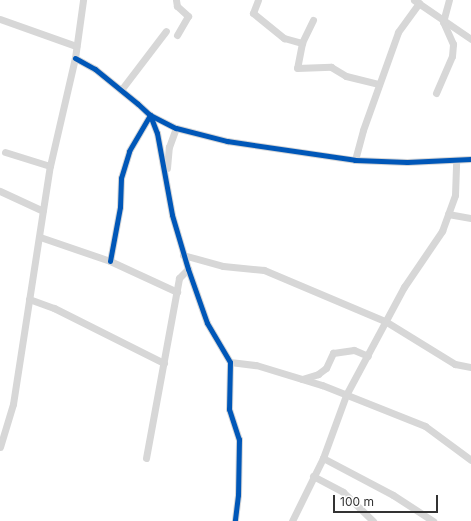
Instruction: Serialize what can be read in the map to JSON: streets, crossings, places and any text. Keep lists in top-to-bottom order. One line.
{"scale_bar":"100 m"}
